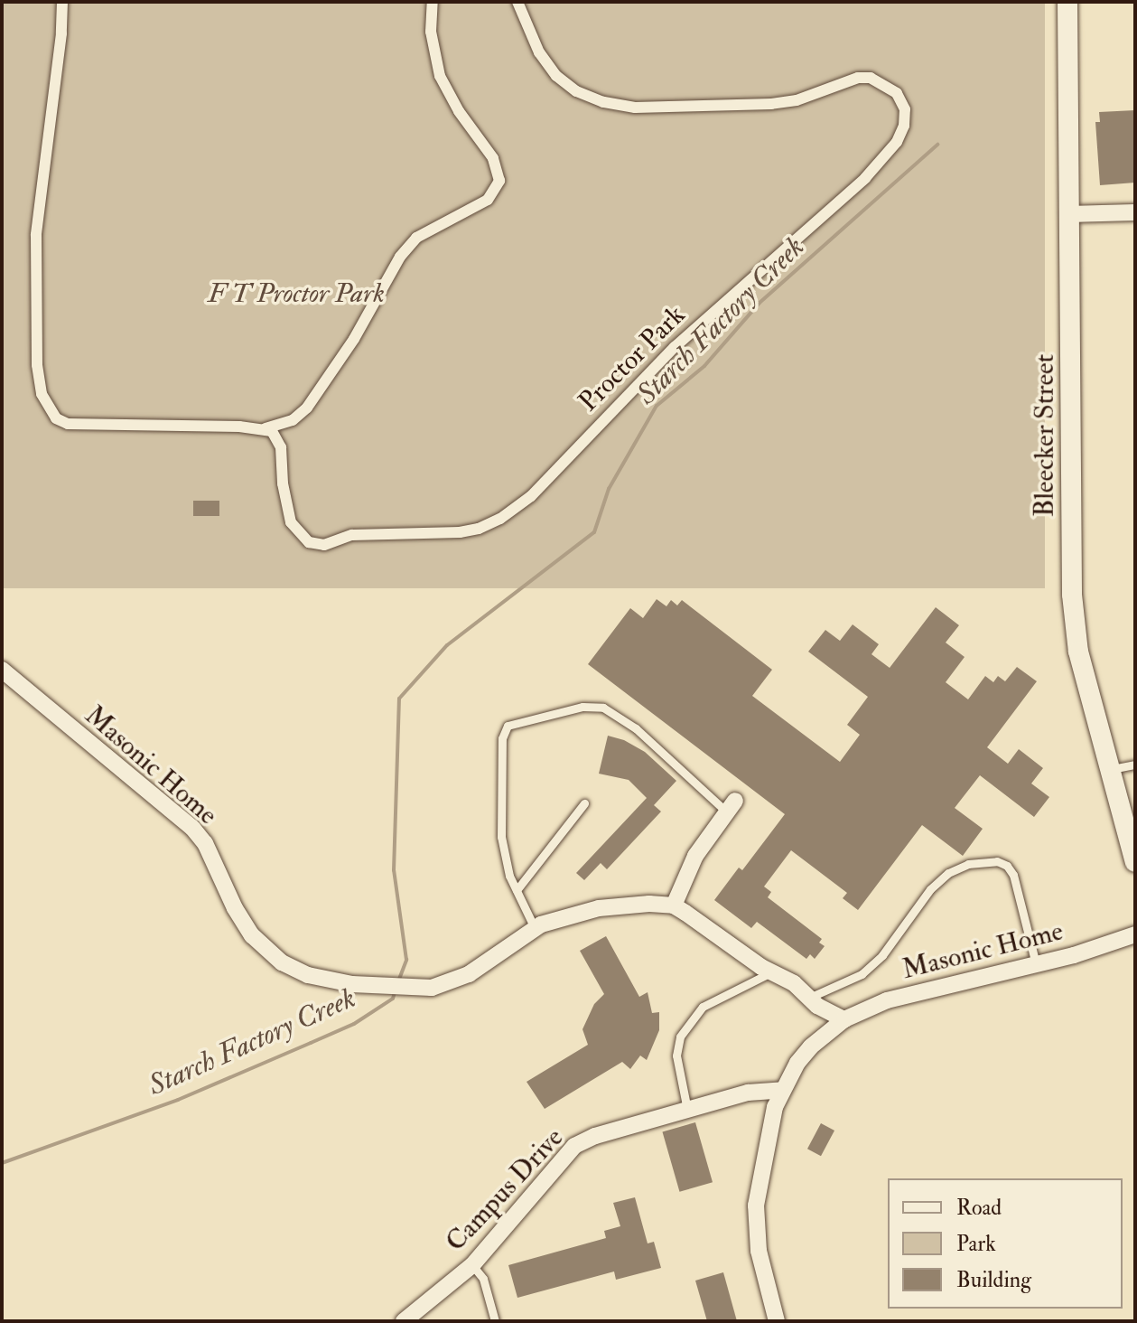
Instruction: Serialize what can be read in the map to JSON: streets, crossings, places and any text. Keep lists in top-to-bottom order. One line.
{"streets":{"street":["Proctor Park","Bleecker Street","Masonic Home","Campus Drive"]},"crossings":[["Masonic Home","Campus Drive"]],"water":["Starch Factory Creek"],"parks":["F T Proctor Park"],"legend":["Road","Park","Building"]}
